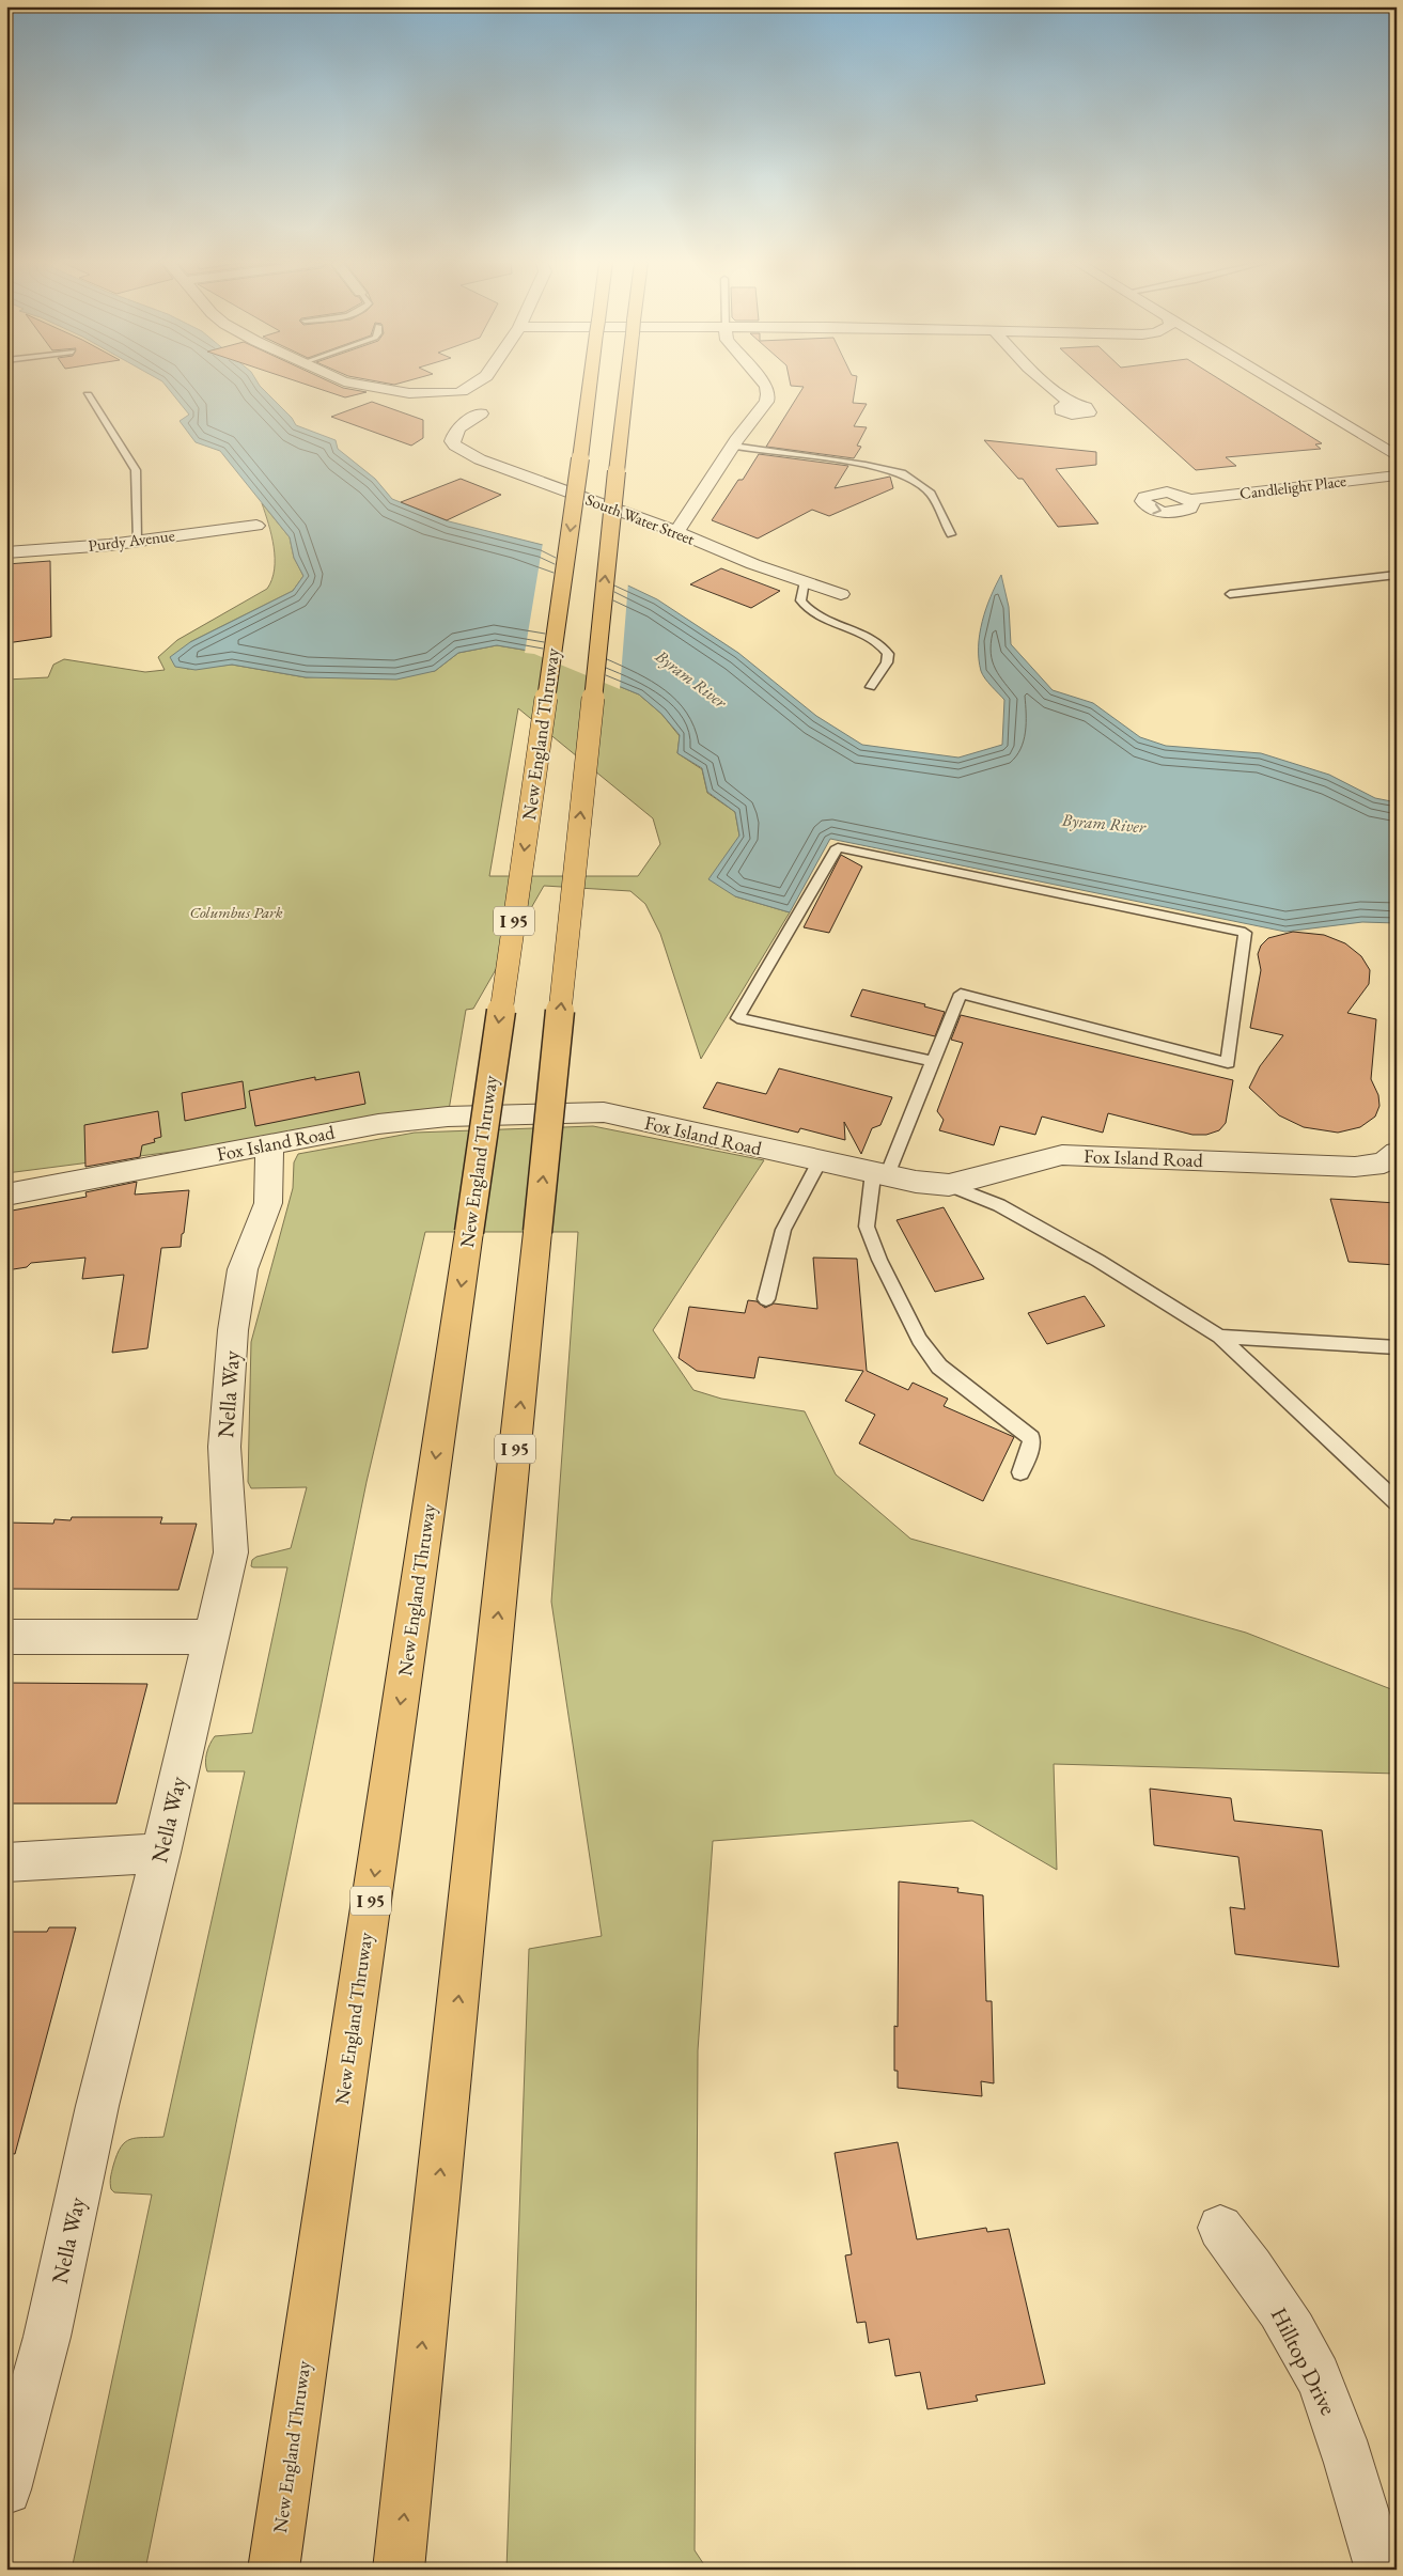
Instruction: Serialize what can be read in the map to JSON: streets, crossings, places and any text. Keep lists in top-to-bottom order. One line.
{"streets":{"highway":["New England Thruway","I 95"],"street":["Candlelight Place","South Water Street","Purdy Avenue","Fox Island Road","Nella Way","Hilltop Drive"]},"crossings":[["Fox Island Road","Nella Way"]],"water":["Byram River"],"parks":["Columbus Park"]}
